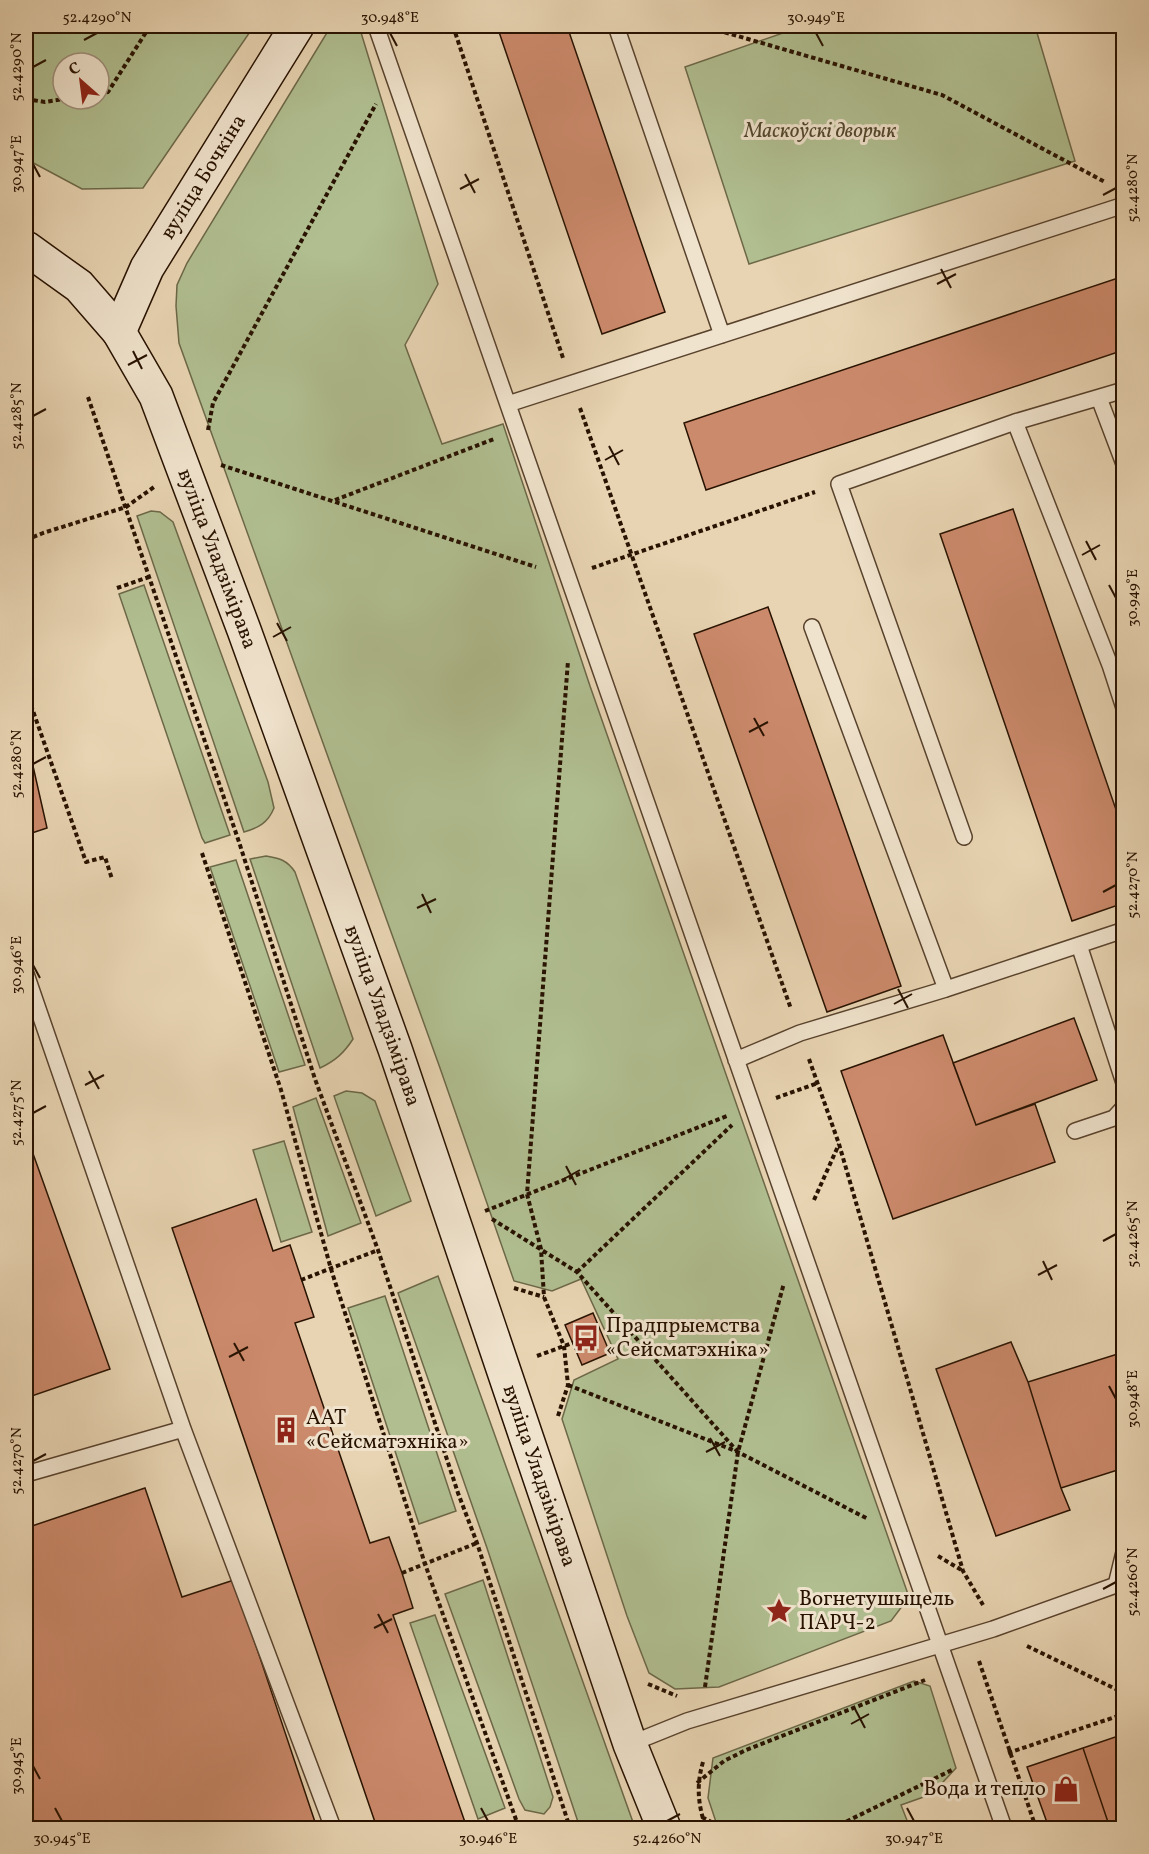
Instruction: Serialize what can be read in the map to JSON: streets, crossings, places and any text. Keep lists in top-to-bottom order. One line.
{"streets":{"main road":["вуліца Бочкіна","вуліца Уладзімірава"]},"crossings":[["вуліца Бочкіна","вуліца Уладзімірава"]],"parks":["Маскоўскі дворык"],"places":{"bus stop":["Прадпрыемства «Сейсматэхніка»"],"building":["ААТ «Сейсматэхніка»"],"place":["Вогнетушыцель ПАРЧ-2"],"shop":["Вода и тепло"]},"north":"top left","coordinates":["52.4290°N","30.948°E","30.949°E","30.947°E","52.4280°N","52.4285°N","52.4270°N","30.946°E","52.4275°N","52.4265°N","52.4260°N","30.945°E"]}
